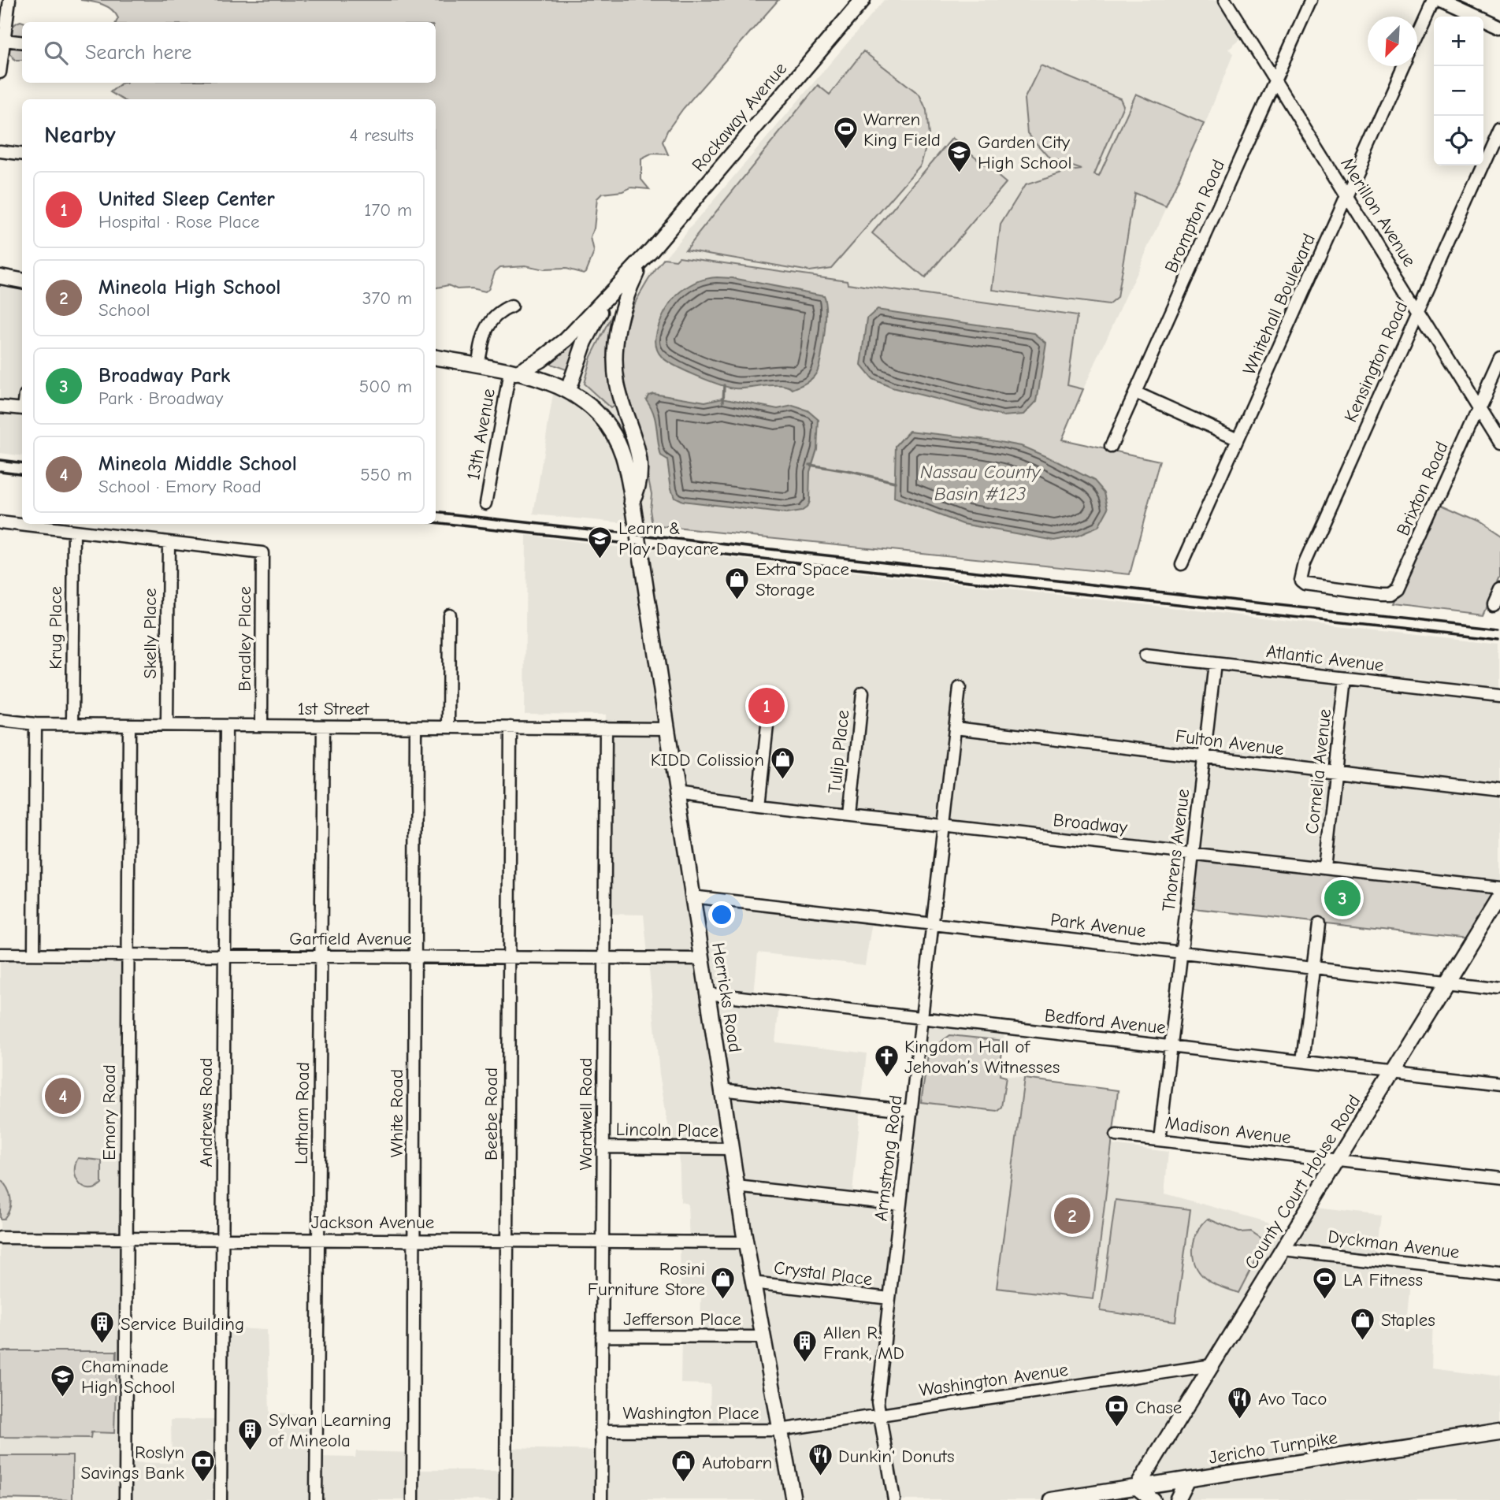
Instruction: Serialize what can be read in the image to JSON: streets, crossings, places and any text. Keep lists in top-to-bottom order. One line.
{"streets":{"main road":["Rockaway Avenue","Herricks Road","County Court House Road","Jericho Turnpike"],"street":["Merillon Avenue","Brompton Road","Whitehall Boulevard","Kensington Road","13th Avenue","Brixton Road","Krug Place","Skelly Place","Bradley Place","Atlantic Avenue","1st Street","Fulton Avenue","Tulip Place","Cornelia Avenue","Broadway","Thorens Avenue","Park Avenue","Garfield Avenue","Bedford Avenue","Emory Road","Andrews Road","Latham Road","White Road","Beebe Road","Wardwell Road","Lincoln Place","Madison Avenue","Armstrong Road","Jackson Avenue","Dyckman Avenue","Crystal Place","Jefferson Place","Washington Avenue","Washington Place"]},"crossings":[["Rockaway Avenue","13th Avenue"],["Rockaway Avenue","Herricks Road"],["Merillon Avenue","Brompton Road"],["Merillon Avenue","Whitehall Boulevard"],["Merillon Avenue","Kensington Road"],["Merillon Avenue","Brixton Road"],["Kensington Road","Brixton Road"],["13th Avenue","Herricks Road"],["Krug Place","1st Street"],["Skelly Place","Bradley Place"],["Skelly Place","1st Street"],["Bradley Place","1st Street"],["Atlantic Avenue","Cornelia Avenue"],["Atlantic Avenue","Thorens Avenue"],["1st Street","Herricks Road"],["1st Street","Emory Road"],["1st Street","Andrews Road"],["1st Street","Latham Road"],["1st Street","White Road"],["1st Street","Beebe Road"],["1st Street","Wardwell Road"],["Fulton Avenue","Cornelia Avenue"],["Fulton Avenue","Thorens Avenue"],["Fulton Avenue","Armstrong Road"],["Tulip Place","Broadway"],["Cornelia Avenue","Broadway"],["Broadway","Thorens Avenue"],["Broadway","Herricks Road"],["Broadway","Armstrong Road"],["Thorens Avenue","Park Avenue"],["Thorens Avenue","Bedford Avenue"],["Thorens Avenue","Madison Avenue"],["Park Avenue","Herricks Road"],["Park Avenue","Armstrong Road"],["Park Avenue","County Court House Road"],["Garfield Avenue","Herricks Road"],["Garfield Avenue","Emory Road"],["Garfield Avenue","Andrews Road"],["Garfield Avenue","Latham Road"],["Garfield Avenue","White Road"],["Garfield Avenue","Beebe Road"],["Garfield Avenue","Wardwell Road"],["Herricks Road","Bedford Avenue"],["Herricks Road","Lincoln Place"],["Herricks Road","Jackson Avenue"],["Herricks Road","Crystal Place"],["Herricks Road","Jefferson Place"],["Herricks Road","Washington Avenue"],["Herricks Road","Washington Place"],["Bedford Avenue","Armstrong Road"],["Bedford Avenue","County Court House Road"],["Emory Road","Jackson Avenue"],["Andrews Road","Jackson Avenue"],["Latham Road","Jackson Avenue"],["White Road","Jackson Avenue"],["Beebe Road","Jackson Avenue"],["Wardwell Road","Lincoln Place"],["Wardwell Road","Jackson Avenue"],["Wardwell Road","Jefferson Place"],["Wardwell Road","Washington Place"],["Madison Avenue","County Court House Road"],["Armstrong Road","Crystal Place"],["Armstrong Road","Washington Avenue"],["County Court House Road","Dyckman Avenue"],["County Court House Road","Washington Avenue"],["County Court House Road","Jericho Turnpike"],["Washington Avenue","Washington Place"]],"water":["Nassau County Basin #123"],"places":{"sports":["Warren King Field","LA Fitness"],"school or university":["Garden City High School","Learn & Play Daycare","Chaminade High School"],"shop":["Extra Space Storage","KIDD Colission","Rosini Furniture Store","Staples","Autobarn"],"church":["Kingdom Hall of Jehovah’s Witnesses"],"building":["Service Building","Allen R. Frank, MD","Sylvan Learning of Mineola"],"restaurant":["Avo Taco","Dunkin' Donuts"],"bank":["Chase","Roslyn Savings Bank"]},"north":"bottom left","page":{"map_buttons":["+","−"],"search":"Search here","heading":["Nearby","4 results"],"list":[{"mark":"1","name":"United Sleep Center","note":"Hospital · Rose Place","value":"170 m"},{"mark":"2","name":"Mineola High School","note":"School","value":"370 m"},{"mark":"3","name":"Broadway Park","note":"Park · Broadway","value":"500 m"},{"mark":"4","name":"Mineola Middle School","note":"School · Emory Road","value":"550 m"}],"pins":["1","3","4","2"]}}
